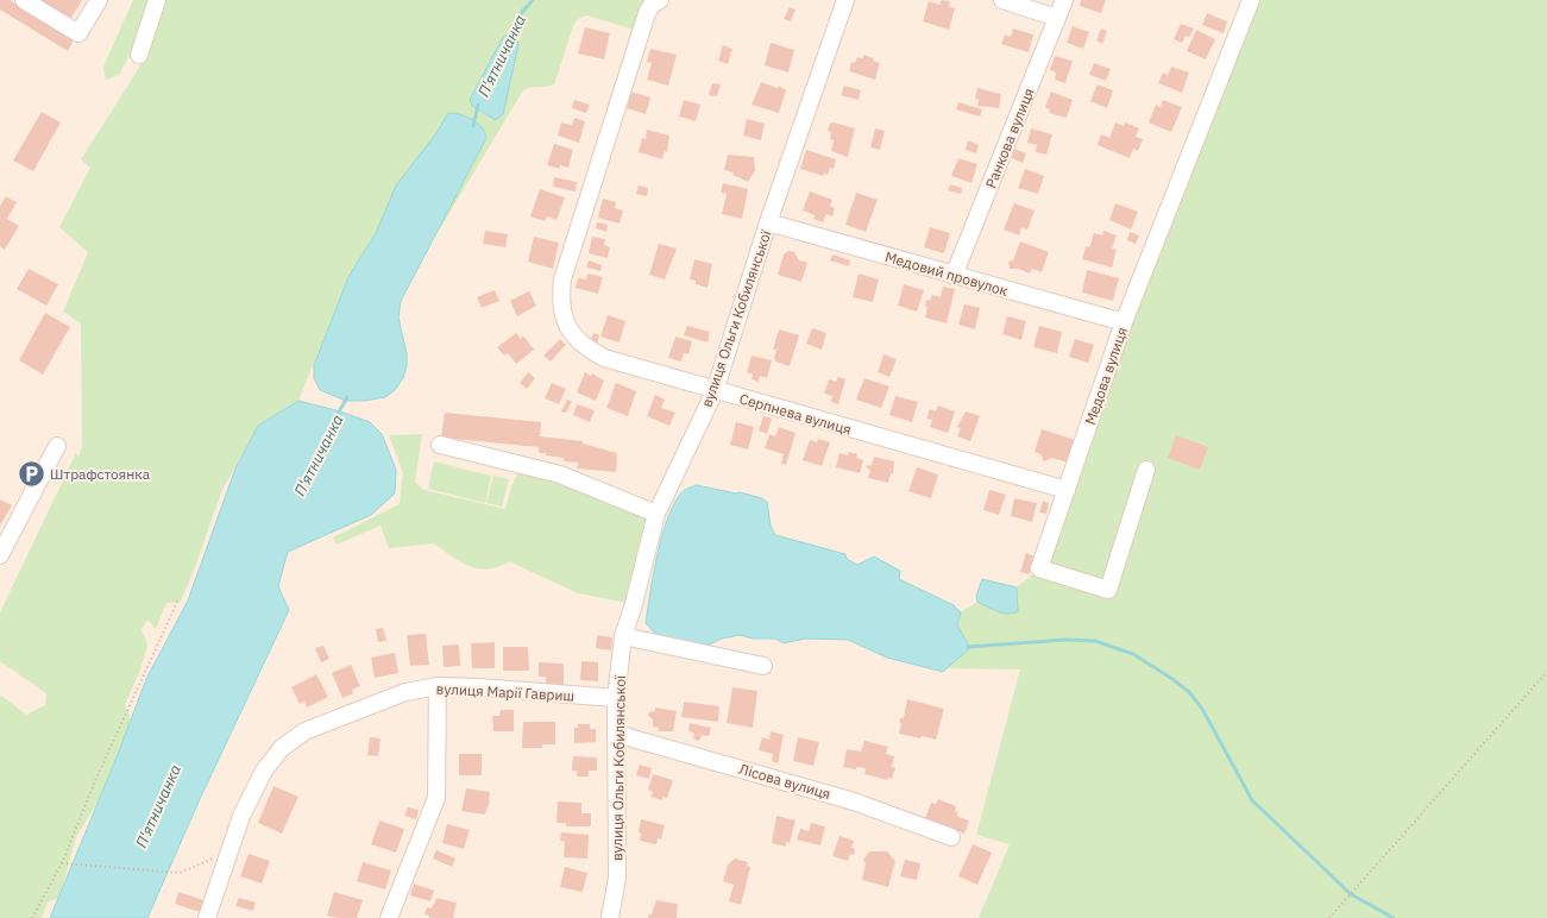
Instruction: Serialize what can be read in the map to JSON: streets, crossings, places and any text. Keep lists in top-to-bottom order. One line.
{"streets":{"street":["Ранкова вулиця","Медовий провулок","вулиця Ольги Кобилянської","Медова вулиця","Серпнева вулиця","вулиця Марії Гавриш","Лісова вулиця"]},"crossings":[["Ранкова вулиця","Медовий провулок"],["Медовий провулок","вулиця Ольги Кобилянської"],["Медовий провулок","Медова вулиця"],["вулиця Ольги Кобилянської","Серпнева вулиця"],["вулиця Ольги Кобилянської","вулиця Марії Гавриш"],["вулиця Ольги Кобилянської","Лісова вулиця"],["Медова вулиця","Серпнева вулиця"]],"water":["П'ятничанка"],"places":{"parking":["Штрафстоянка"]}}
